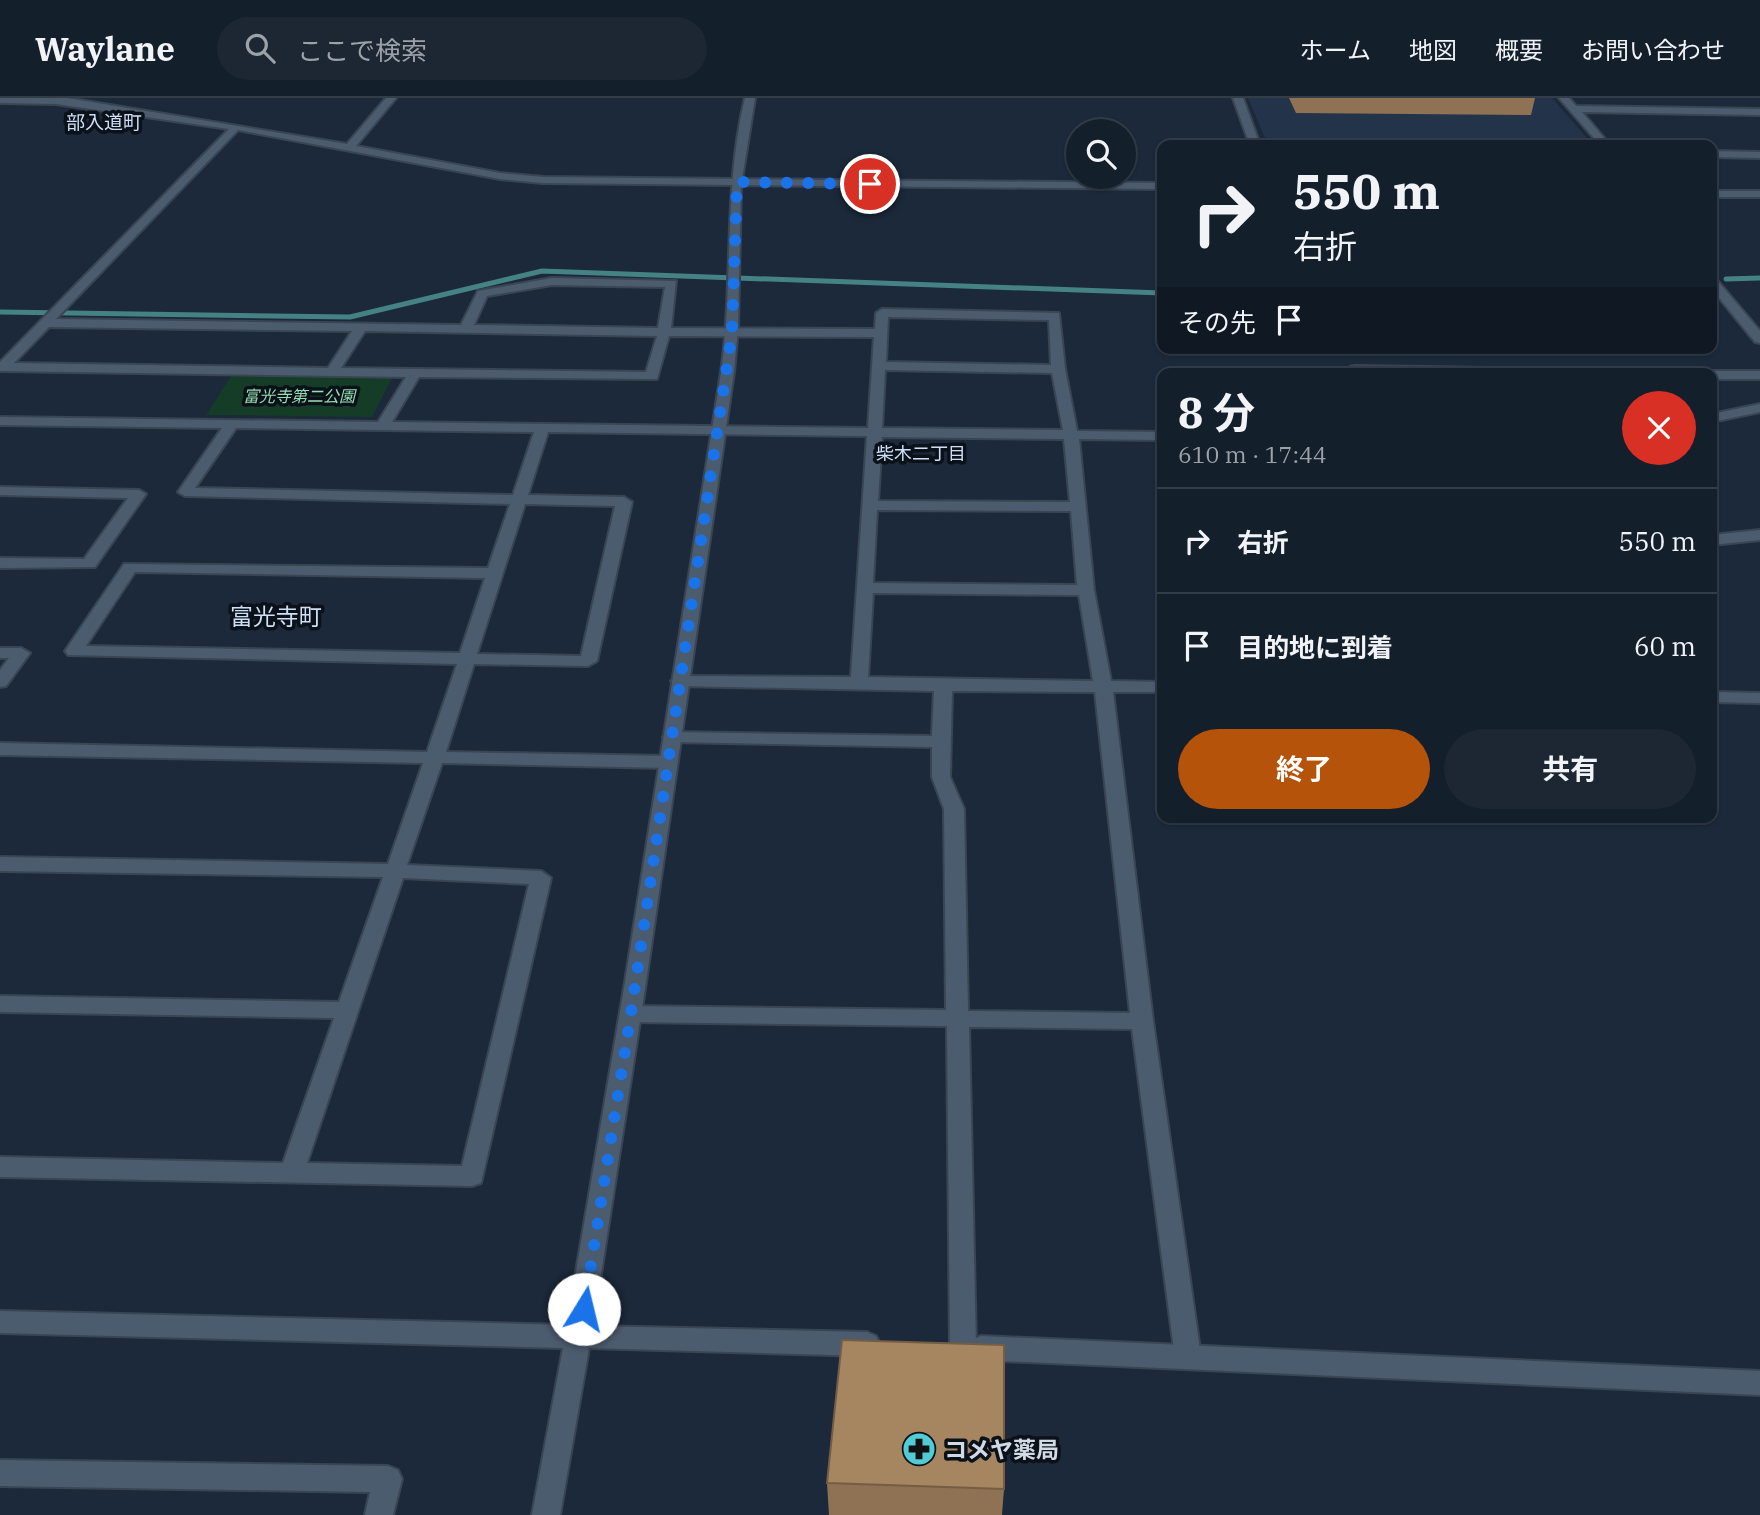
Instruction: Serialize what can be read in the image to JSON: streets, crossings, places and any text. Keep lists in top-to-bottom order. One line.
{"districts":["部入道町","柴木二丁目","富光寺町"],"parks":["富光寺第二公園"],"places":{"pharmacy":["コメヤ薬局"]},"page":{"header":"Waylane","search":"ここで検索","nav":["ホーム","地図","概要","お問い合わせ"],"turn":["550 m","右折"],"then":"その先","heading":["8 分","610 m · 17:44"],"list":[{"name":"右折","value":"550 m"},{"name":"目的地に到着","value":"60 m"}],"buttons":["終了","共有"]}}
